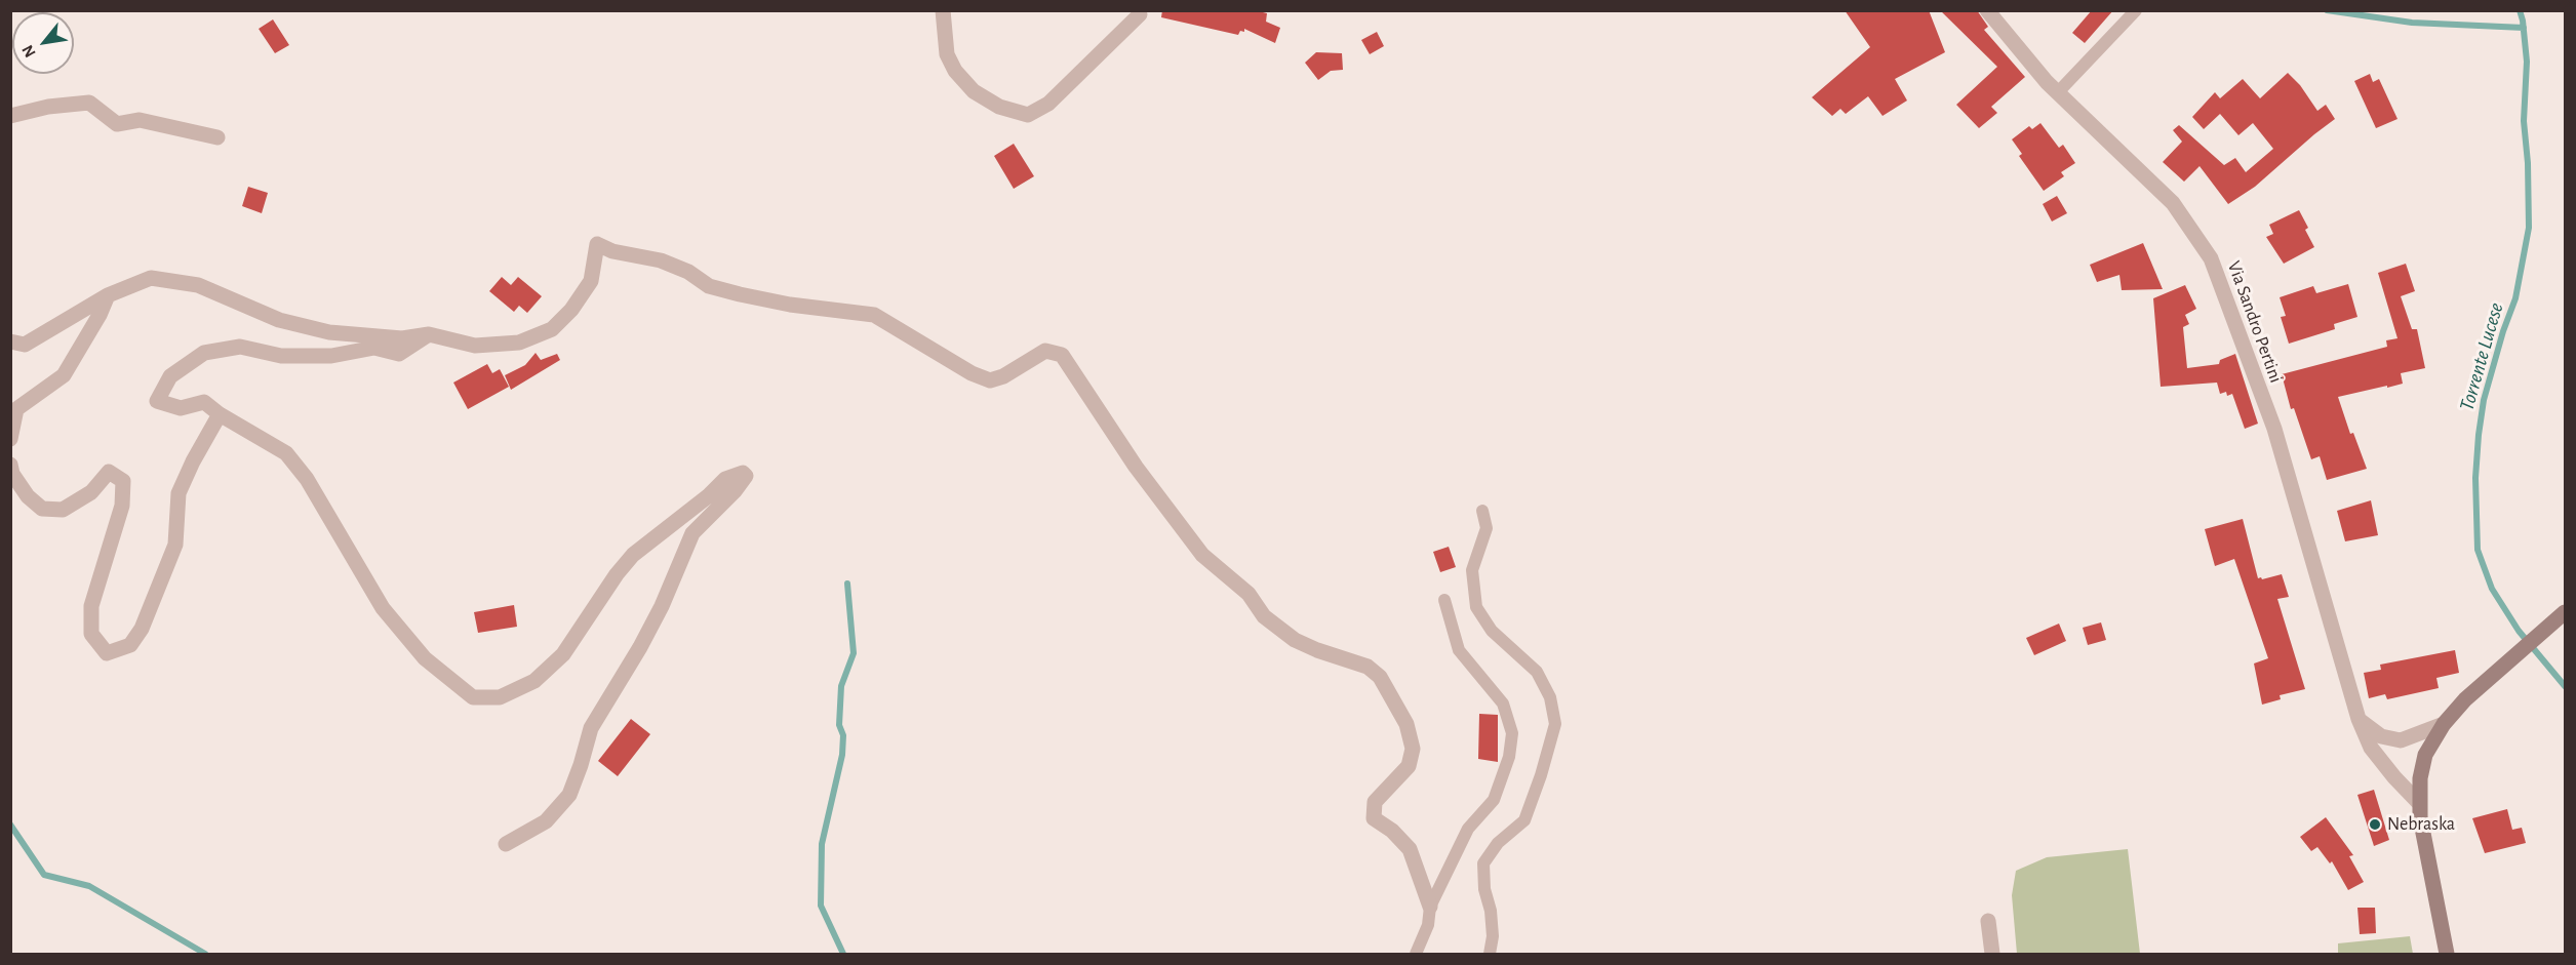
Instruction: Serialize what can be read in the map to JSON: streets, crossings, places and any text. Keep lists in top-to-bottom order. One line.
{"streets":{"street":["Via Sandro Pertini"]},"water":["Torrente Lucese"],"places":["Nebraska"],"north":"bottom left"}
